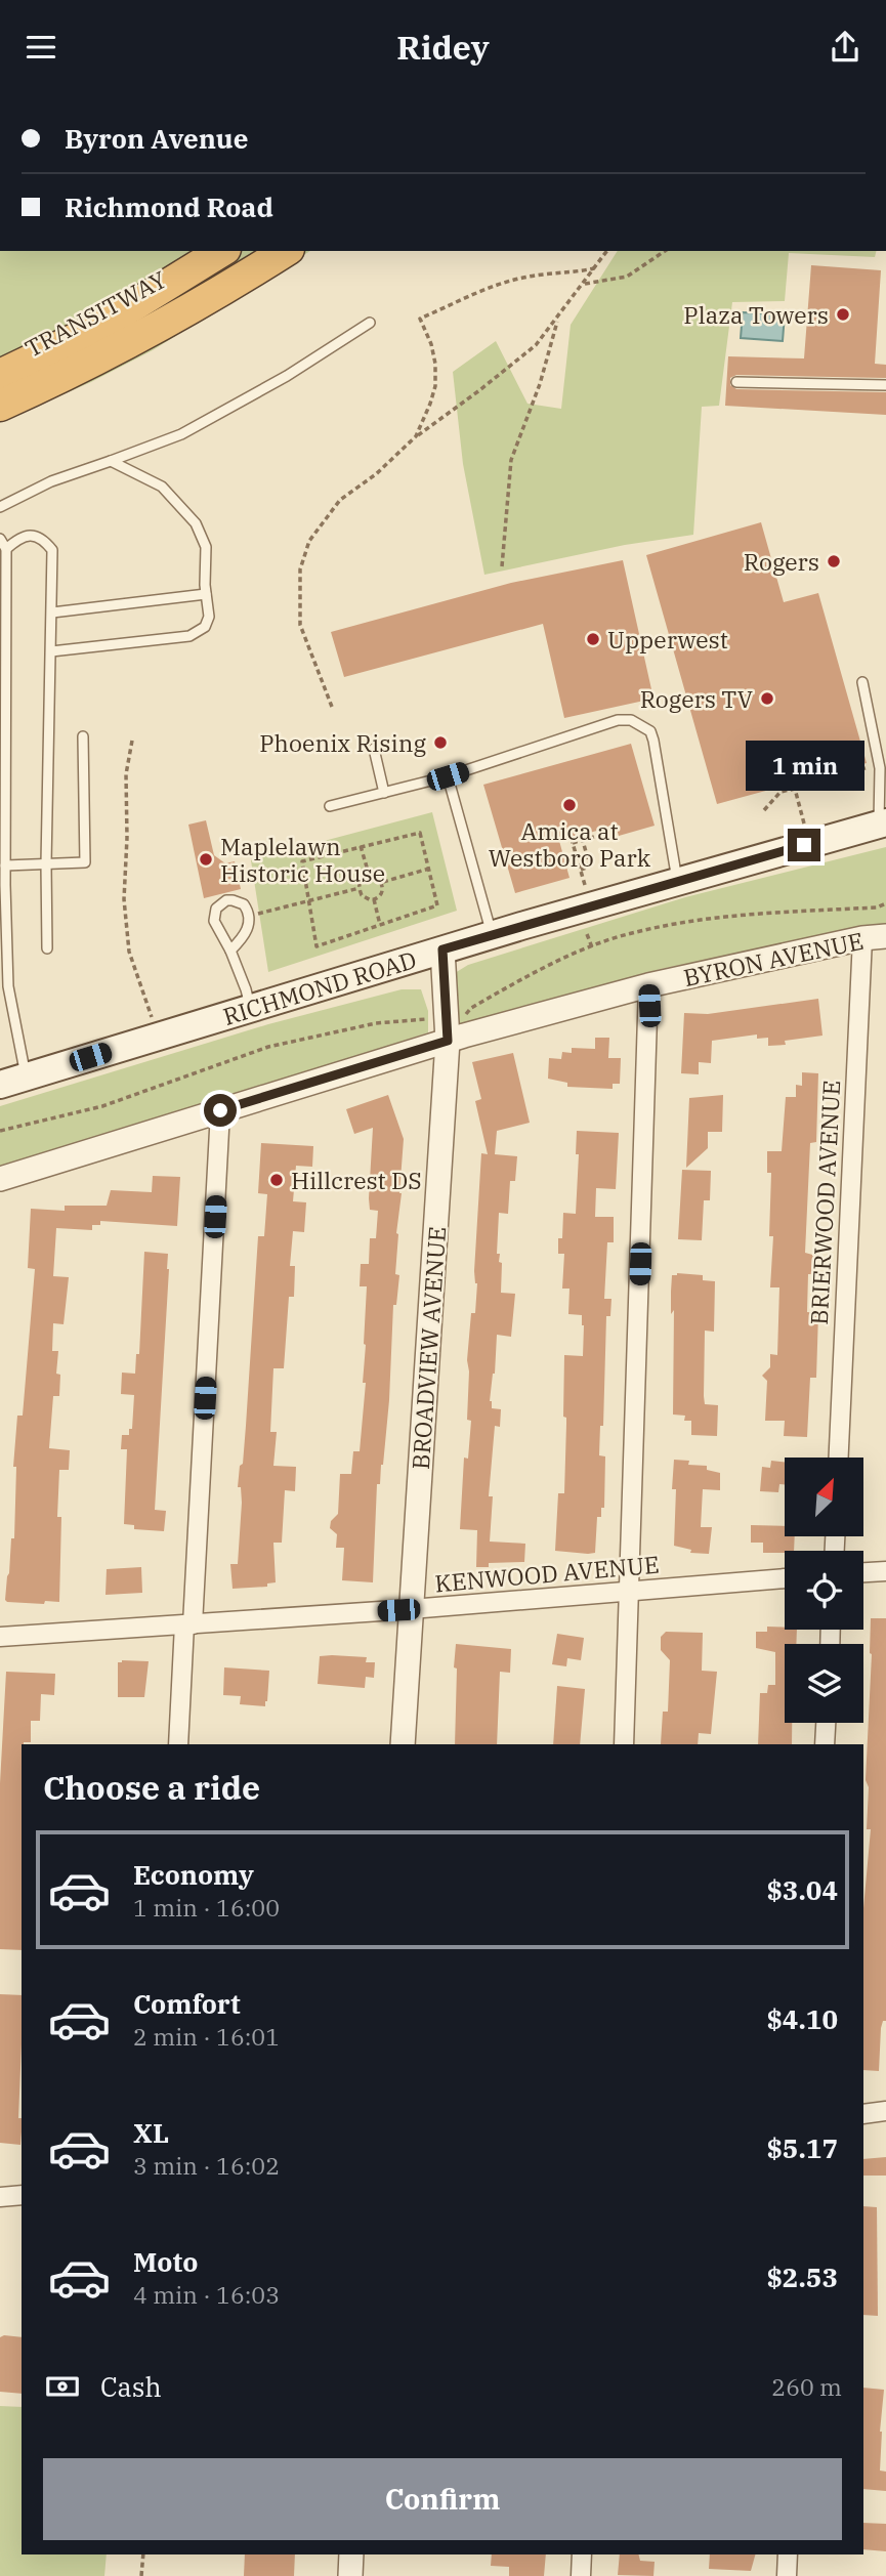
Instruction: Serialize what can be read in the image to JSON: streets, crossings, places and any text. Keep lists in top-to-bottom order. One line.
{"streets":{"main road":["RICHMOND ROAD"],"street":["BYRON AVENUE","BRIERWOOD AVENUE","BROADVIEW AVENUE","KENWOOD AVENUE"],"lane":["TRANSITWAY"]},"crossings":[["BYRON AVENUE","BRIERWOOD AVENUE"],["BYRON AVENUE","BROADVIEW AVENUE"],["RICHMOND ROAD","BROADVIEW AVENUE"],["BROADVIEW AVENUE","KENWOOD AVENUE"]],"places":["Plaza Towers","Rogers","Upperwest","Rogers TV","Phoenix Rising","Amica at Westboro Park","Maplelawn Historic House","Hillcrest DS"],"north":"top right","page":{"header":"Ridey","banner":["Byron Avenue","Richmond Road"],"bubble":"1 min","heading":"Choose a ride","list":[{"name":"Economy","note":"1 min · 16:00","value":"$3.04"},{"name":"Comfort","note":"2 min · 16:01","value":"$4.10"},{"name":"XL","note":"3 min · 16:02","value":"$5.17"},{"name":"Moto","note":"4 min · 16:03","value":"$2.53"}],"pay":["Cash","260 m"],"buttons":"Confirm"}}
